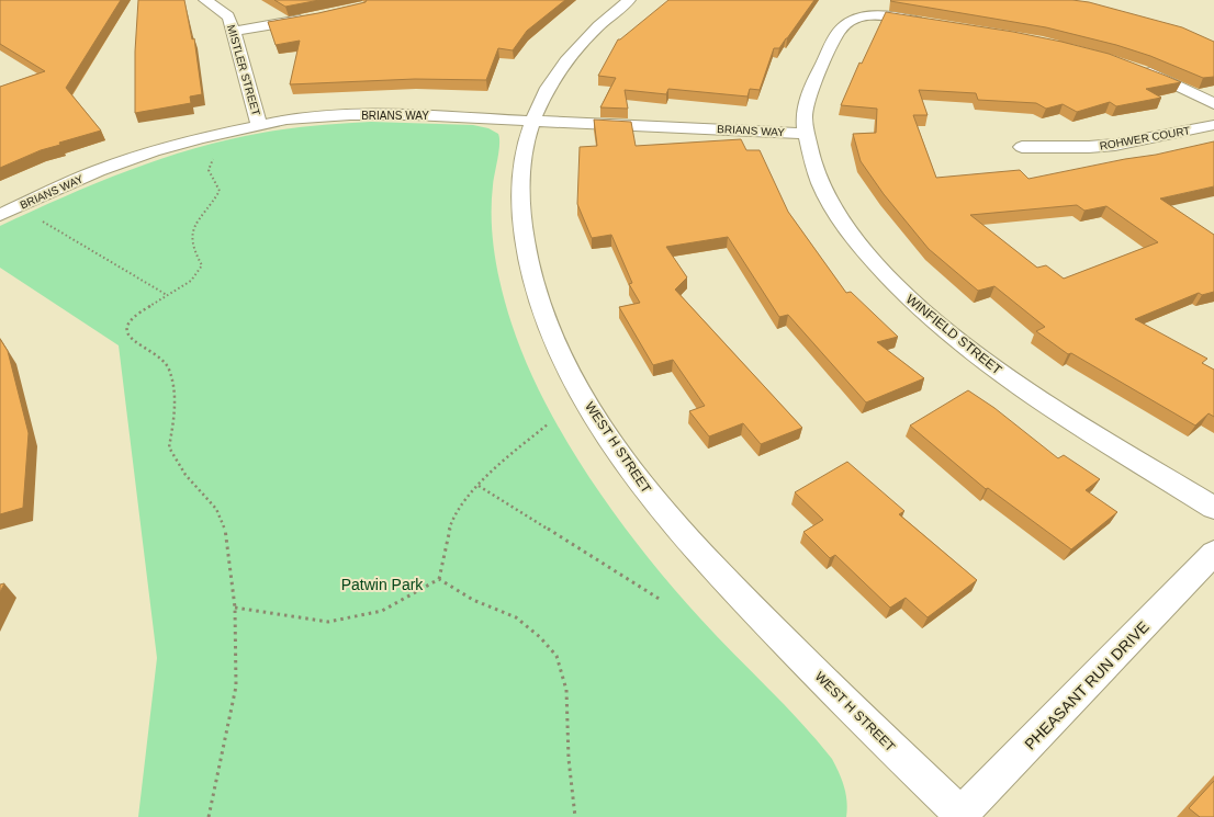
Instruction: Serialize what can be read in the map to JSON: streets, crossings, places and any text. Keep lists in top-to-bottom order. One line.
{"streets":{"street":["MISTLER STREET","BRIANS WAY","ROHWER COURT","WINFIELD STREET","WEST H STREET","PHEASANT RUN DRIVE"]},"crossings":[["MISTLER STREET","BRIANS WAY"],["BRIANS WAY","WINFIELD STREET"],["BRIANS WAY","WEST H STREET"],["WEST H STREET","PHEASANT RUN DRIVE"]],"parks":["Patwin Park"]}
